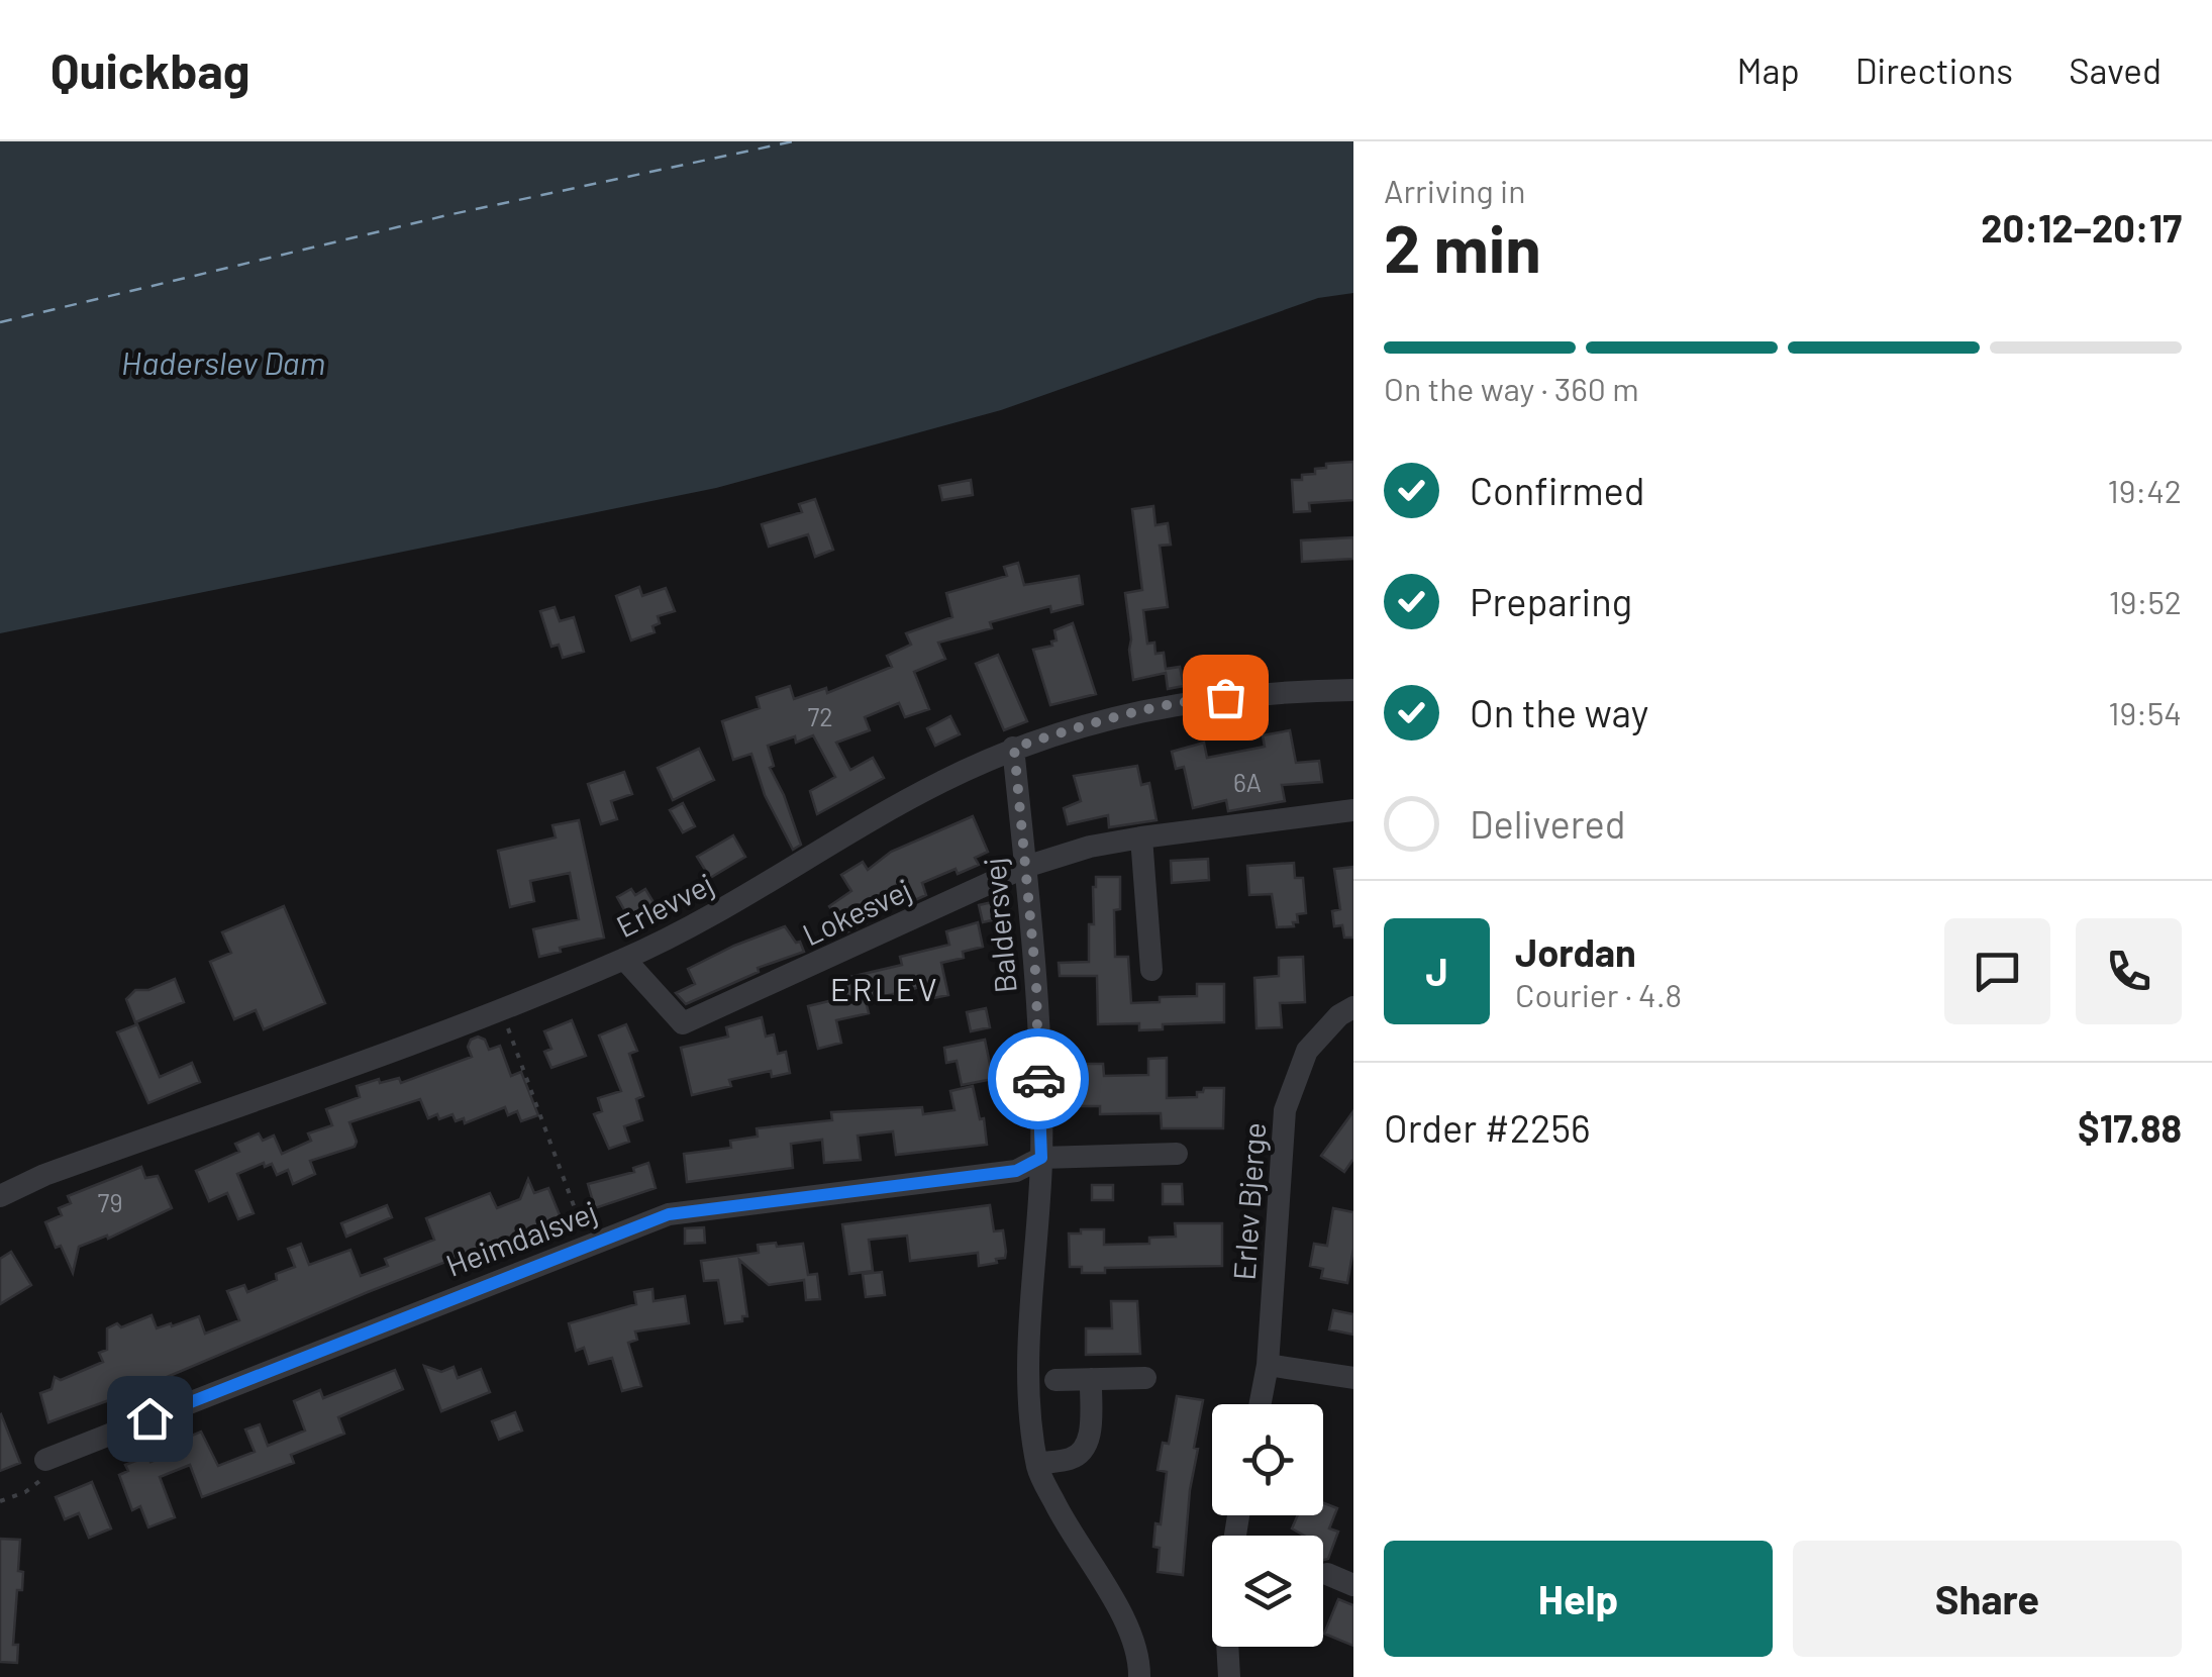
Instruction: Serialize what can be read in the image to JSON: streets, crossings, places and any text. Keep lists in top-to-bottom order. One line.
{"streets":{"street":["Erlevvej","Lokesvej","Baldersvej","Erlev Bjerge","Heimdalsvej"]},"crossings":[["Erlevvej","Lokesvej"],["Erlevvej","Baldersvej"],["Lokesvej","Baldersvej"],["Baldersvej","Heimdalsvej"]],"districts":["ERLEV"],"water":["Haderslev Dam"],"house_numbers":["72","6A","79"],"page":{"header":"Quickbag","nav":["Map","Directions","Saved"],"heading":["2 min","Arriving in","20:12–20:17"],"panel":["Jordan","Courier · 4.8","Order #2256","$17.88"],"bar":"On the way · 360 m","list":[["Confirmed","19:42"],["Preparing","19:52"],["On the way","19:54"],"Delivered"],"round":"J","buttons":["Help","Share"]}}
